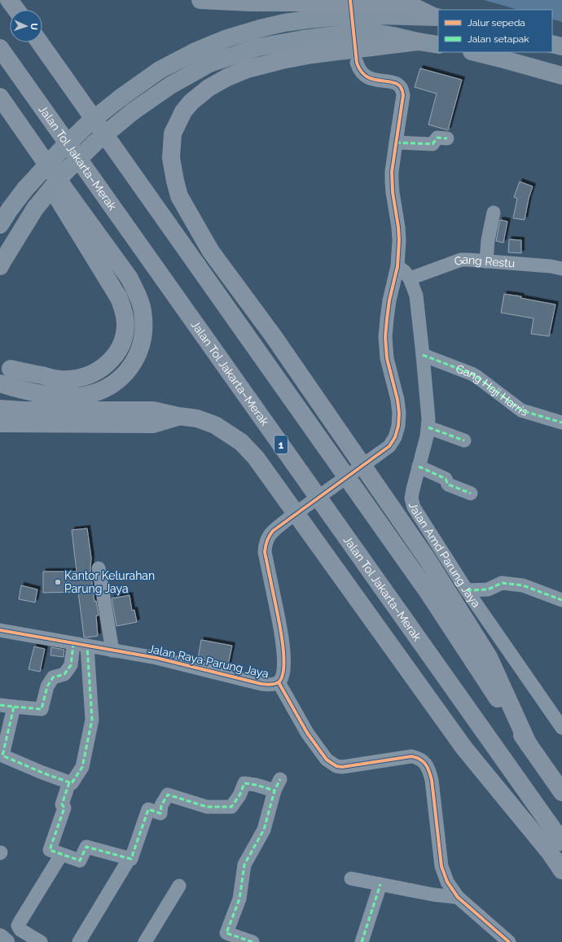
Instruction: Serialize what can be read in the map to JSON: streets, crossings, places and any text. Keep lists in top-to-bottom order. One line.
{"streets":{"highway":["Jalan Tol Jakarta–Merak","1"],"street":["Gang Restu","Gang Haji Harris","Jalan Amd Parung Jaya","Jalan Raya Parung Jaya"]},"crossings":[["Gang Restu","Jalan Amd Parung Jaya"],["Gang Haji Harris","Jalan Amd Parung Jaya"],["Jalan Amd Parung Jaya","Jalan Raya Parung Jaya"]],"places":["Kantor Kelurahan Parung Jaya"],"legend":["Jalur sepeda","Jalan setapak"],"north":"right"}
